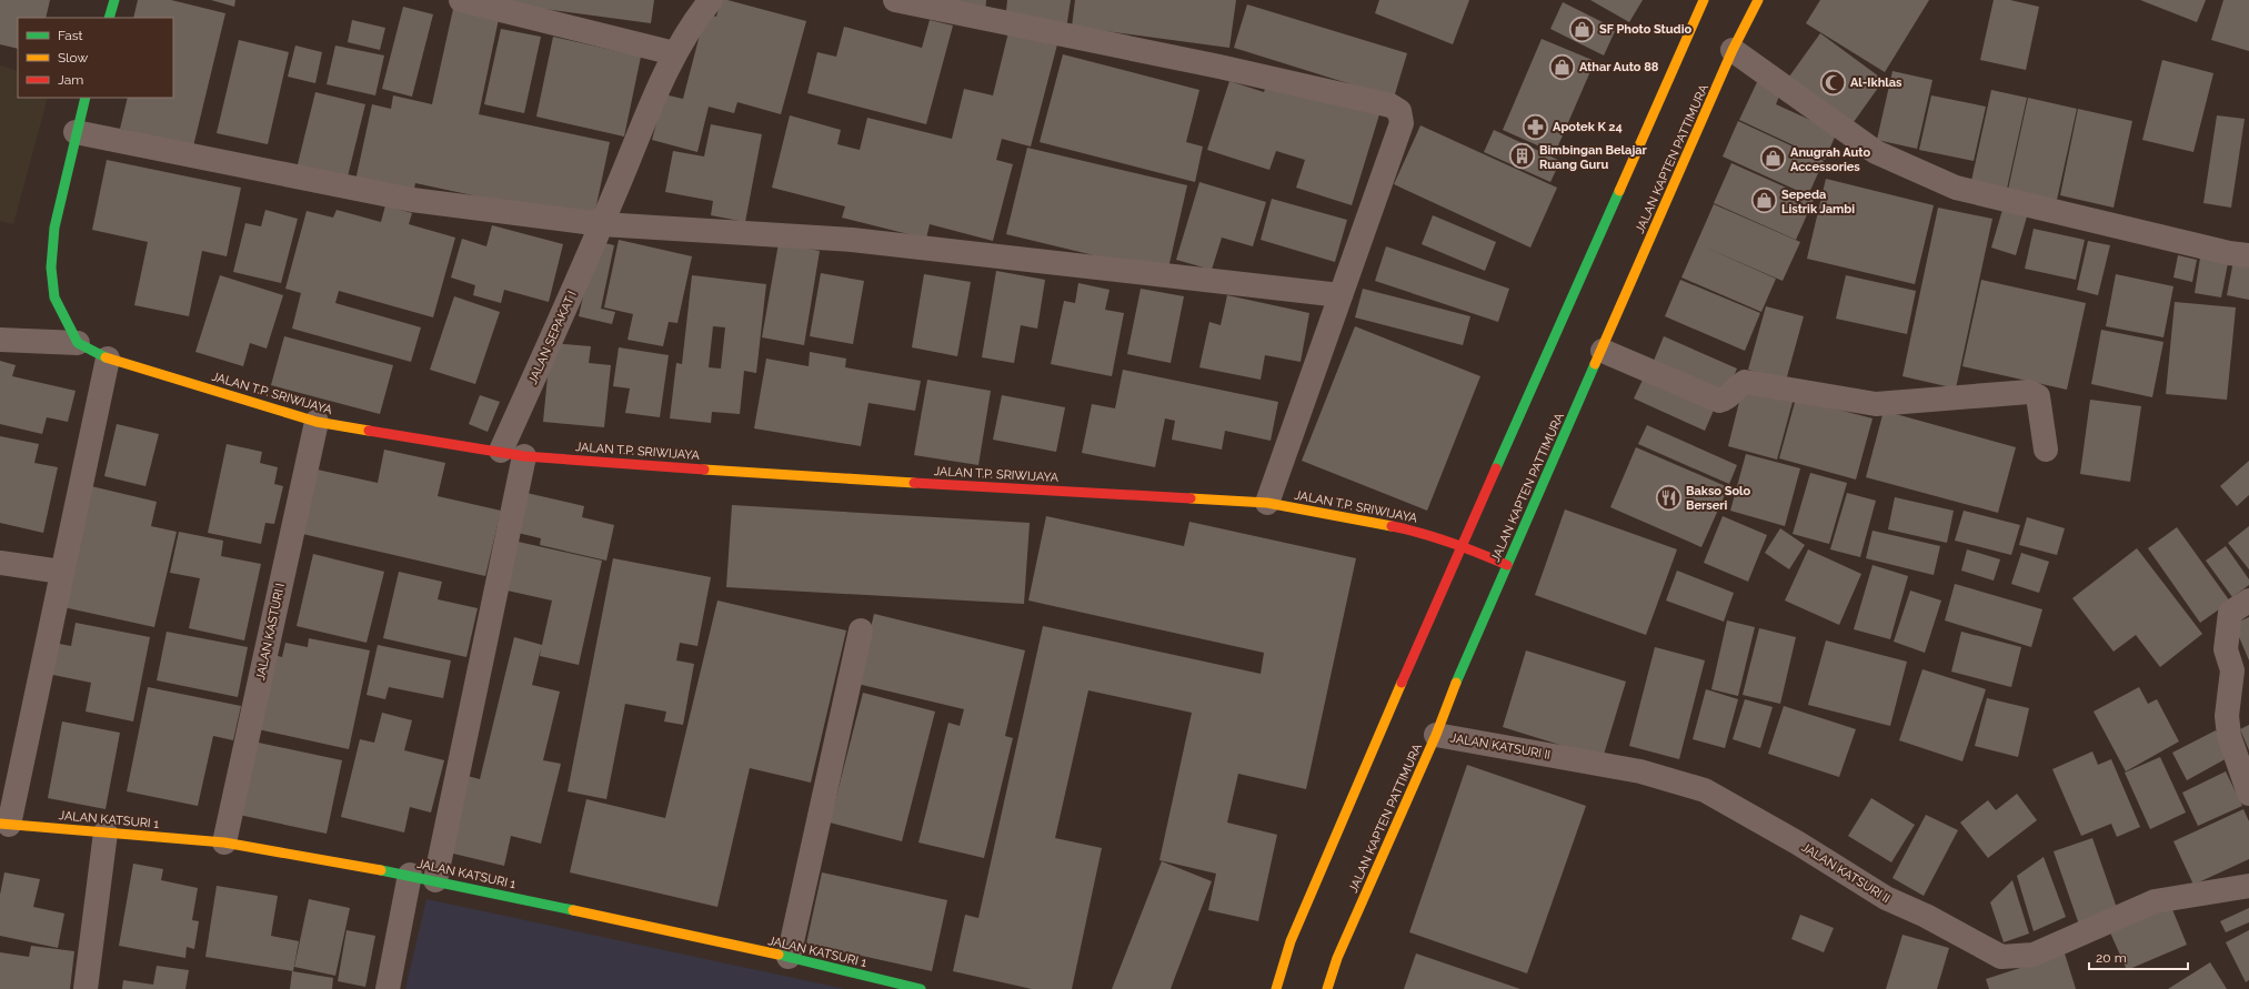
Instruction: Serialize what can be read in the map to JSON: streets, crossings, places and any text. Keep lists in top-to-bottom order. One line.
{"streets":{"main road":["JALAN KAPTEN PATTIMURA","JALAN T.P. SRIWIJAYA","JALAN KATSURI 1"],"street":["JALAN SEPAKAT I","JALAN KASTURI I","JALAN KATSURI II"]},"crossings":[["JALAN KAPTEN PATTIMURA","JALAN T.P. SRIWIJAYA"],["JALAN KAPTEN PATTIMURA","JALAN KATSURI II"],["JALAN SEPAKAT I","JALAN T.P. SRIWIJAYA"],["JALAN T.P. SRIWIJAYA","JALAN KASTURI I"],["JALAN KASTURI I","JALAN KATSURI 1"]],"places":{"shop":["SF Photo Studio","Athar Auto 88","Anugrah Auto Accessories","Sepeda Listrik Jambi"],"mosque":["Al-Ikhlas"],"pharmacy":["Apotek K 24"],"building":["Bimbingan Belajar Ruang Guru"],"restaurant":["Bakso Solo Berseri"]},"legend":["Fast","Slow","Jam"],"scale_bar":"20 m"}
